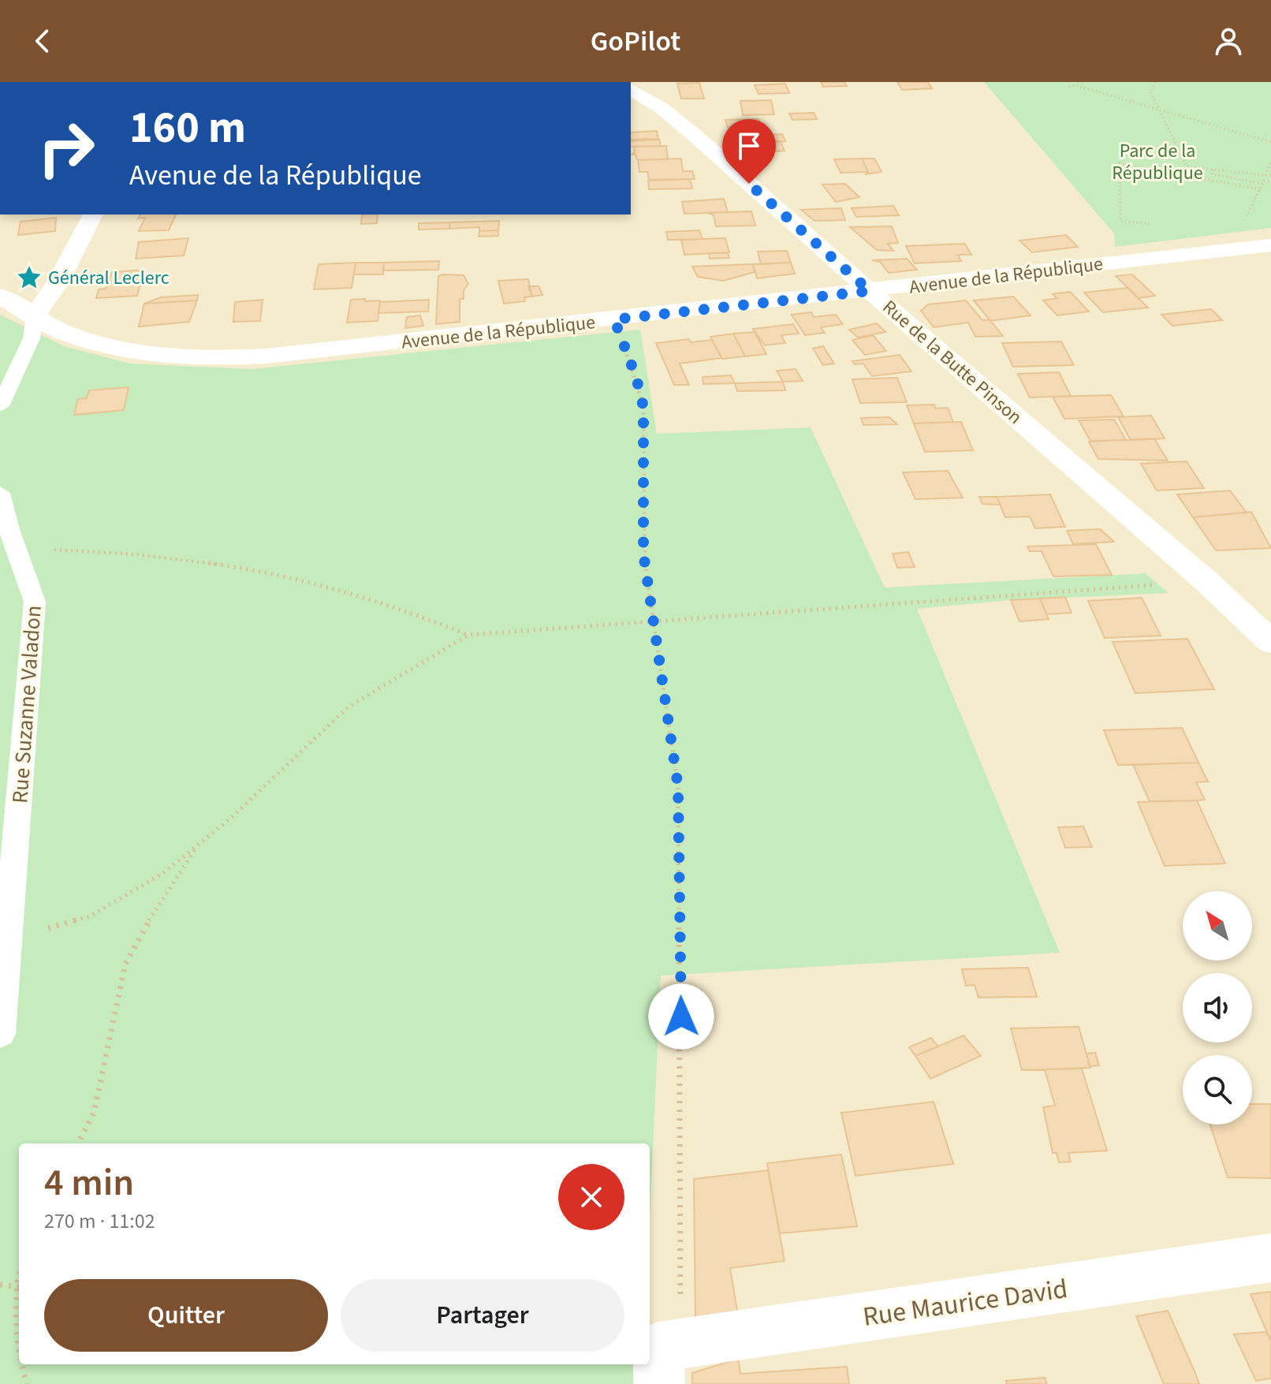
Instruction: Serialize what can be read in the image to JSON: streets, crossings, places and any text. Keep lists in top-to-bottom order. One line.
{"streets":{"street":["Avenue de la République","Rue de la Butte Pinson","Rue Maurice David"],"lane":["Rue Suzanne Valadon"]},"crossings":[["Avenue de la République","Rue de la Butte Pinson"]],"parks":["Parc de la République"],"places":{"place":["Général Leclerc"]},"north":"top left","page":{"header":"GoPilot","turn":["160 m","Avenue de la République"],"heading":["4 min","270 m · 11:02"],"buttons":["Quitter","Partager"]}}
